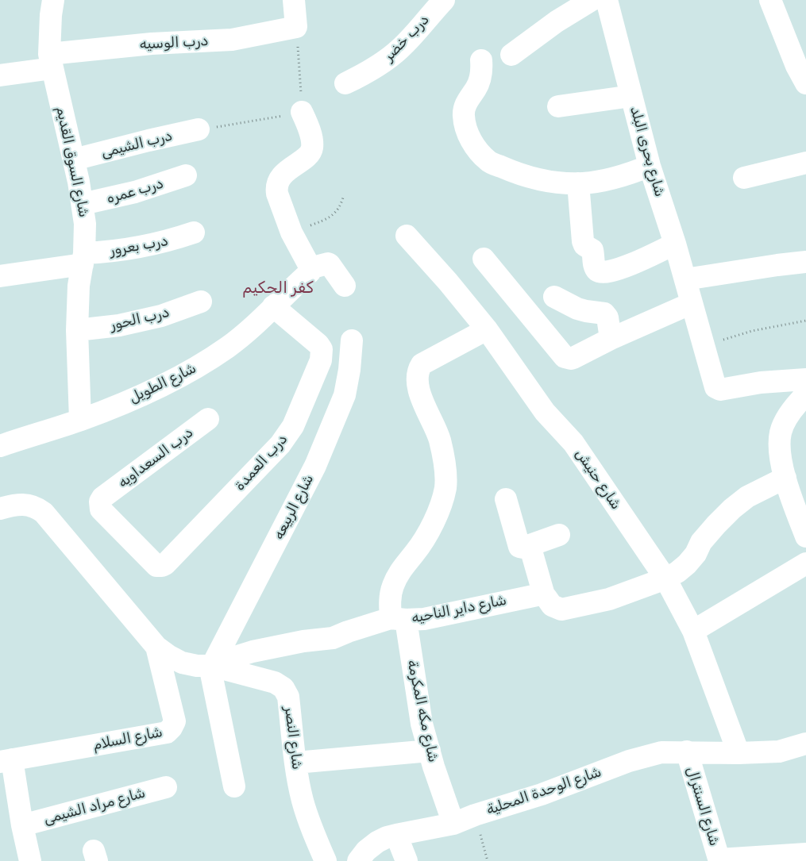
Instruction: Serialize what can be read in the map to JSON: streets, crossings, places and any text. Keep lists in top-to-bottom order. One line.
{"streets":{"street":["درب خضر","درب الوسيه","درب الشيمى","شارع بحرى البلد","شارع السوق القديم","درب عمره","درب بعرور","درب الحور","شارع الطويل","درب السعداويه","درب العمدة","شارع حنيش","شارع الربيعه","شارع داير الناحيه","شارع مكه المكرمة","شارع النصر","شارع السلام","شارع الوحدة المحلية","شارع مراد الشيمى","شارع السنترال"]},"crossings":[["درب الوسيه","شارع السوق القديم"],["درب الشيمى","شارع السوق القديم"],["شارع السوق القديم","درب عمره"],["شارع السوق القديم","درب بعرور"],["شارع السوق القديم","درب الحور"],["شارع السوق القديم","شارع الطويل"],["شارع الطويل","درب العمدة"],["درب السعداويه","درب العمدة"],["شارع حنيش","شارع مكه المكرمة"],["شارع حنيش","شارع الوحدة المحلية"],["شارع الربيعه","شارع داير الناحيه"],["شارع الربيعه","شارع النصر"],["شارع داير الناحيه","شارع مكه المكرمة"],["شارع داير الناحيه","شارع النصر"],["شارع مكه المكرمة","شارع الوحدة المحلية"],["شارع النصر","شارع السلام"],["شارع الوحدة المحلية","شارع السنترال"]],"districts":["كفر الحكيم"]}
